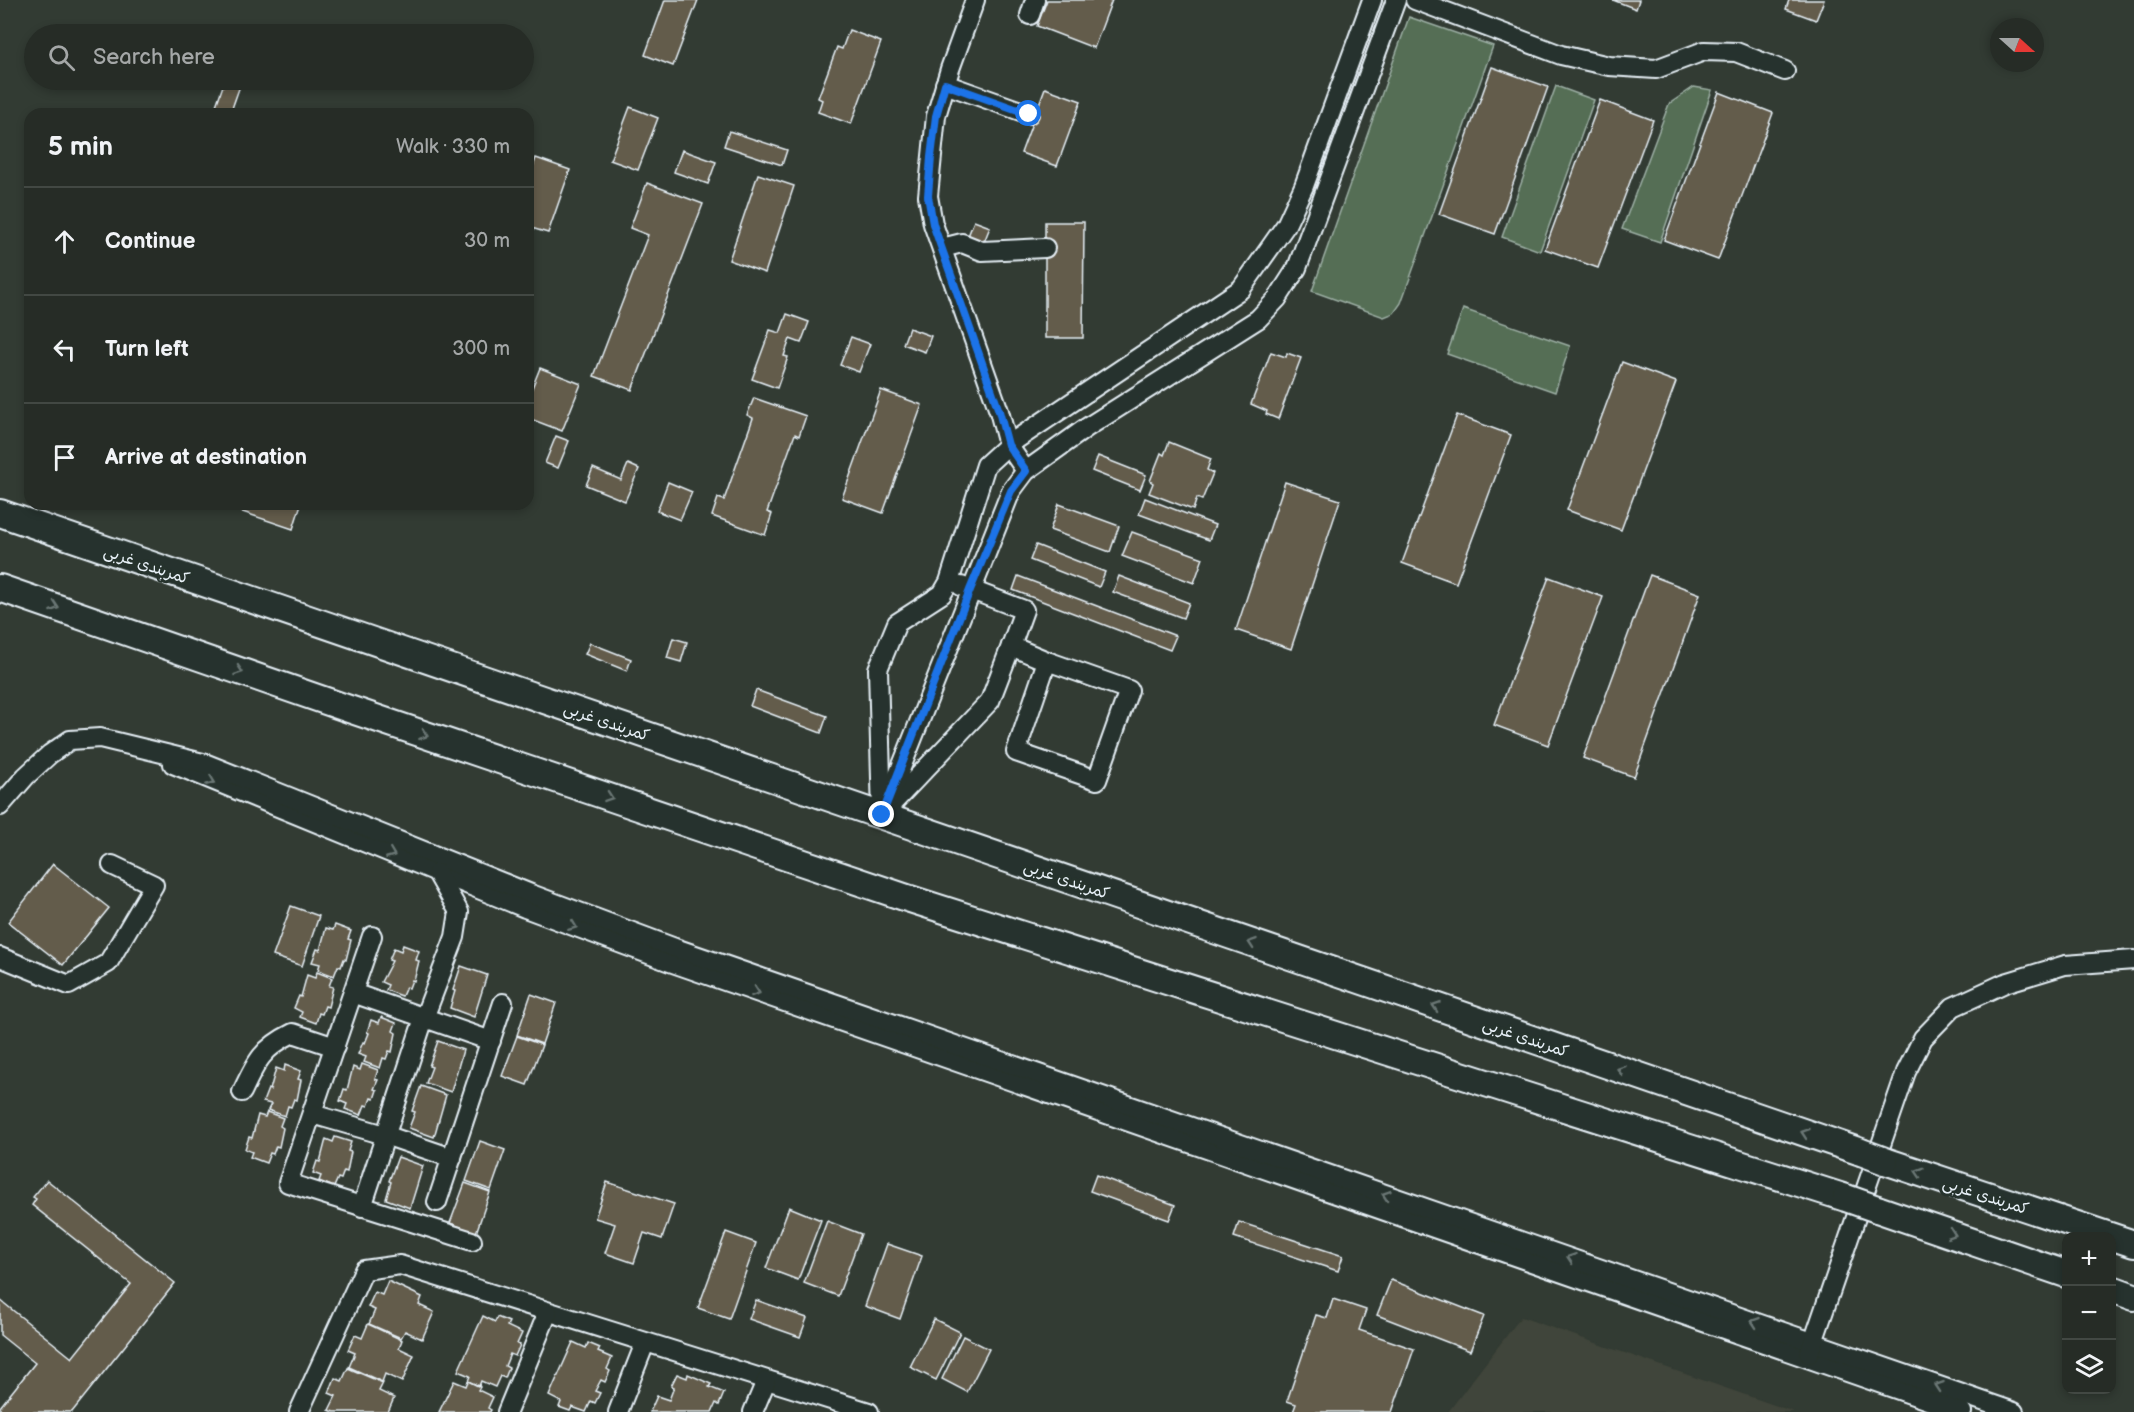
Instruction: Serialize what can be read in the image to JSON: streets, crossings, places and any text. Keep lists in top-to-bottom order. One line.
{"streets":{"highway":["کمربندی غربی"]},"north":"right","page":{"search":"Search here","heading":["5 min","Walk · 330 m"],"list":[["Continue","30 m"],["Turn left","300 m"],"Arrive at destination"],"map_buttons":["+","−"]}}
